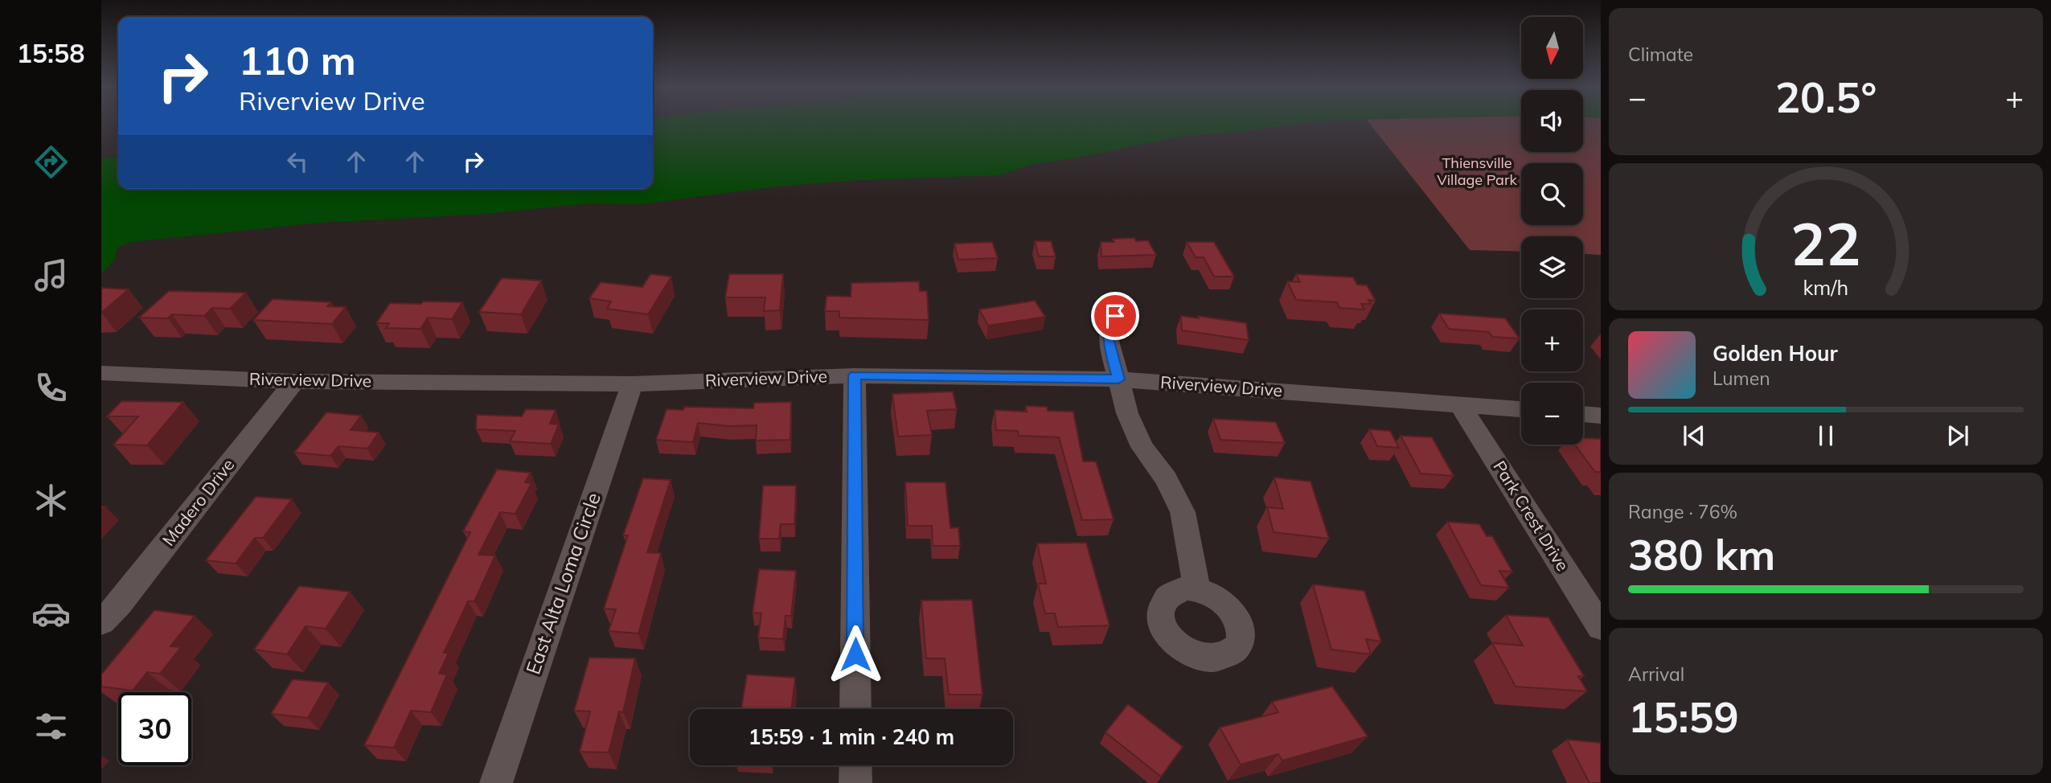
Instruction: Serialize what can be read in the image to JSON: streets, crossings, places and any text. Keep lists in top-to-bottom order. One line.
{"streets":{"street":["Riverview Drive","Madero Drive","Park Crest Drive","East Alta Loma Circle"]},"crossings":[["Riverview Drive","Madero Drive"],["Riverview Drive","Park Crest Drive"],["Riverview Drive","East Alta Loma Circle"]],"parks":["Thiensville Village Park"],"north":"bottom","page":{"tabs":"15:58","tile":["Climate",["Range · 76%","380 km"],["Arrival","15:59"]],"map_buttons":["+","−"],"turn":["110 m","Riverview Drive"],"heat":["−","20.5°","+"],"song":["Golden Hour","Lumen"],"limit":"30","trip":"15:59 · 1 min · 240 m","gauge":["22","km/h"]}}
